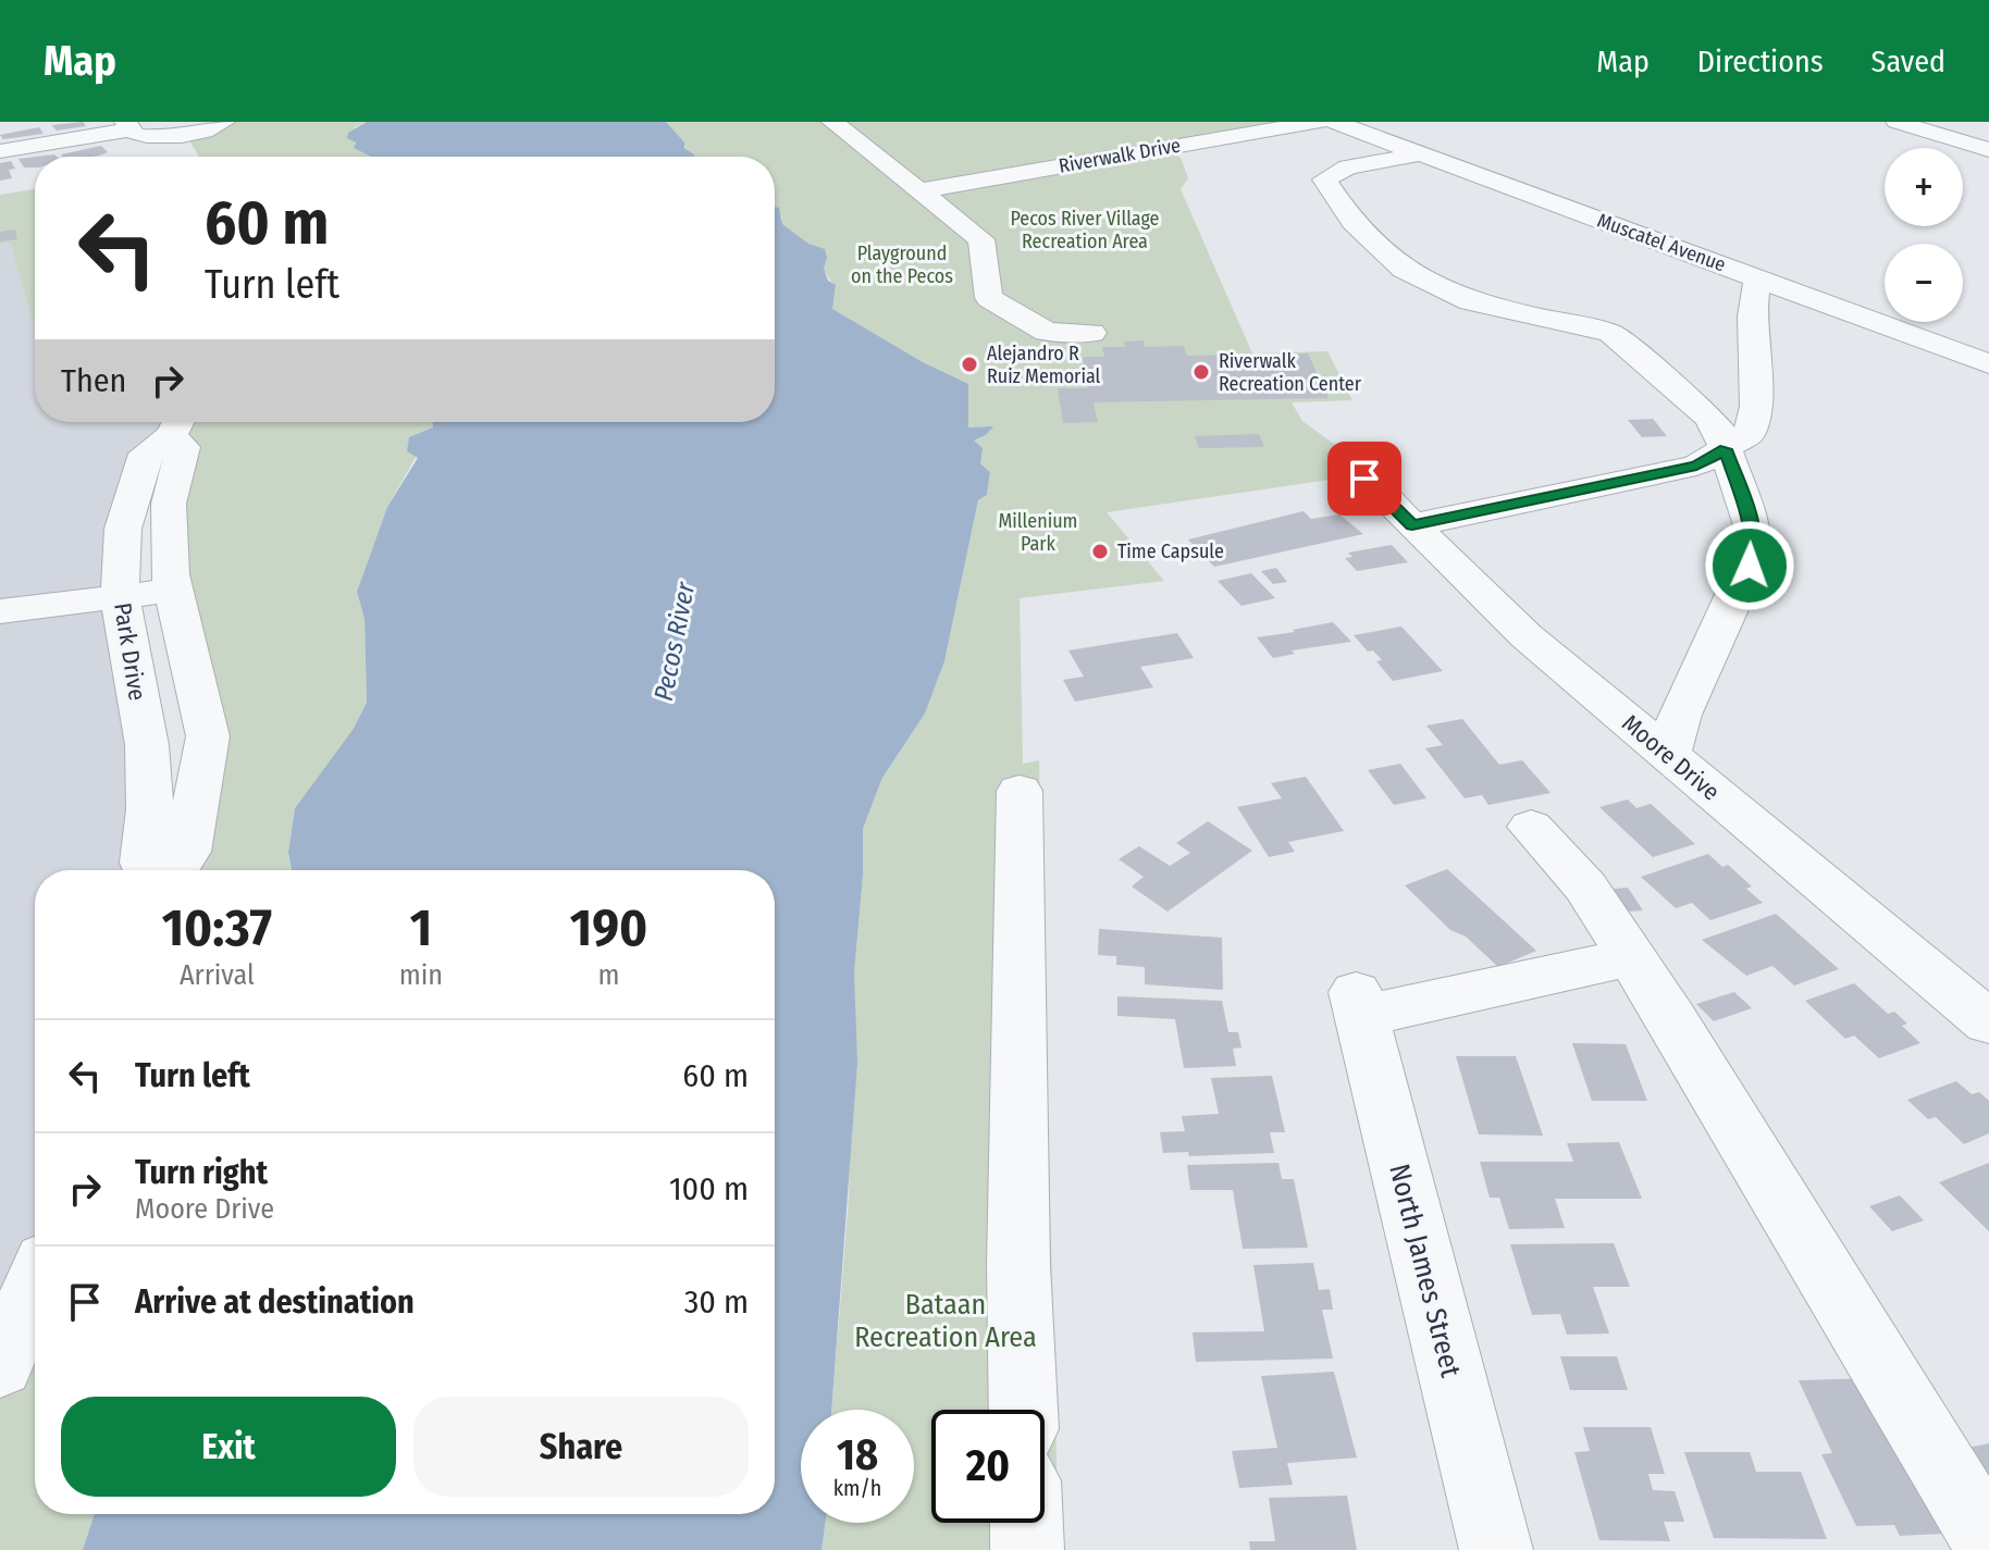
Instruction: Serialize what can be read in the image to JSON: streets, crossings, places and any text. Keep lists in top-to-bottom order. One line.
{"streets":{"street":["Riverwalk Drive","Muscatel Avenue","Park Drive","Moore Drive","North James Street"]},"water":["Pecos River"],"parks":["Pecos River Village Recreation Area","Playground on the Pecos","Millenium Park","Bataan Recreation Area"],"places":["Alejandro R Ruiz Memorial","Riverwalk Recreation Center","Time Capsule"],"page":{"header":"Map","nav":["Map","Directions","Saved"],"map_buttons":["+","−"],"turn":["60 m","Turn left"],"then":"Then","eta":["10:37","Arrival","1","min","190","m"],"list":[{"name":"Turn left","value":"60 m"},{"name":"Turn right","note":"Moore Drive","value":"100 m"},{"name":"Arrive at destination","value":"30 m"}],"buttons":["Exit","Share"],"speed":"18 km/h","limit":"20"}}
